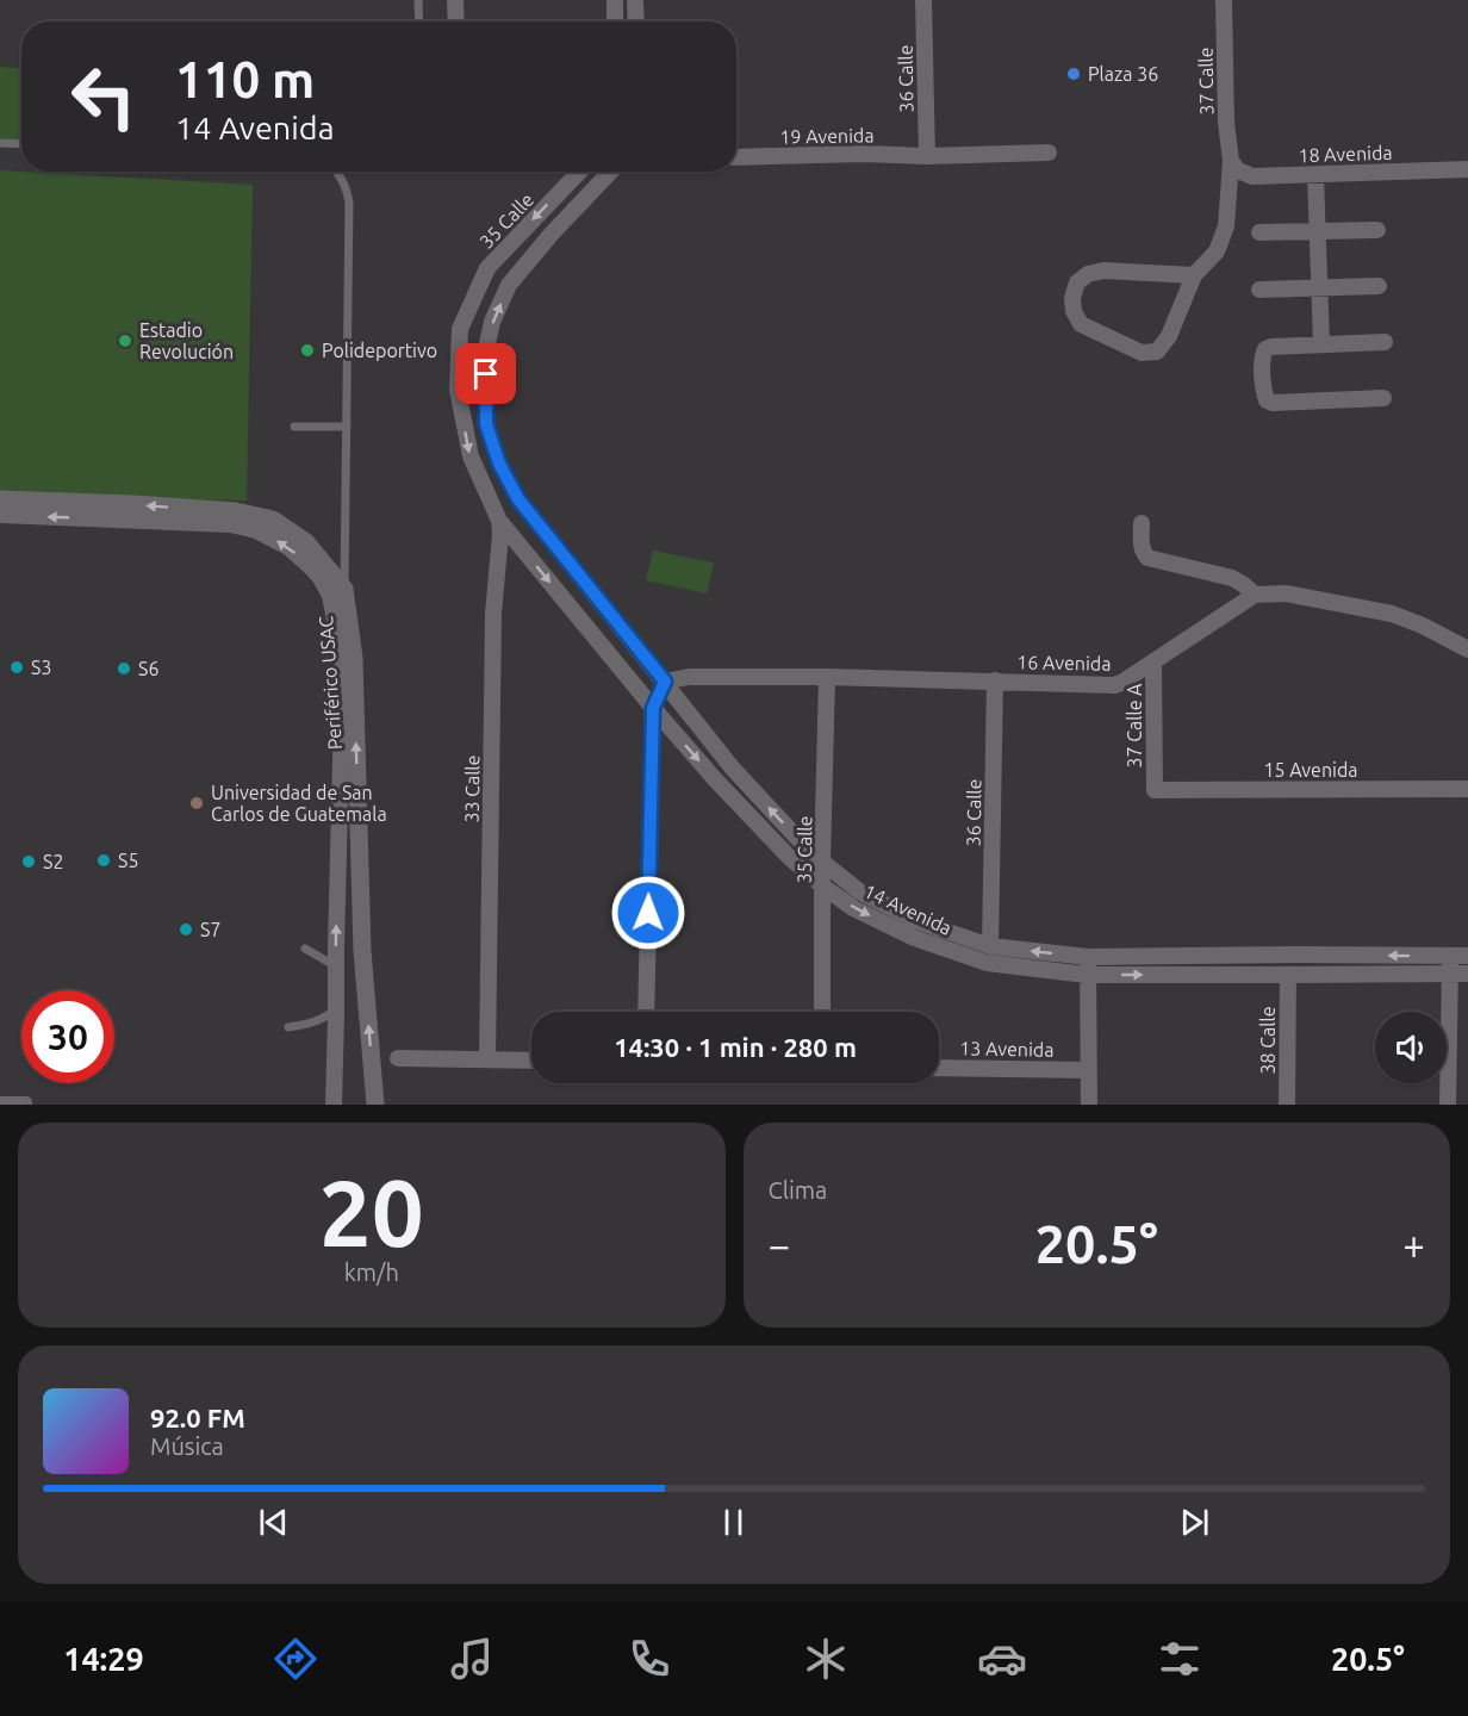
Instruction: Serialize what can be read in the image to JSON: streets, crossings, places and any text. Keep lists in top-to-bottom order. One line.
{"streets":{"street":["36 Calle","37 Calle","19 Avenida","18 Avenida","35 Calle","16 Avenida","Periférico USAC","37 Calle A","15 Avenida","33 Calle","14 Avenida","38 Calle","13 Avenida"]},"crossings":[["36 Calle","19 Avenida"],["36 Calle","16 Avenida"],["36 Calle","14 Avenida"],["37 Calle","18 Avenida"],["35 Calle","16 Avenida"],["35 Calle","33 Calle"],["35 Calle","14 Avenida"],["16 Avenida","37 Calle A"],["16 Avenida","14 Avenida"],["37 Calle A","15 Avenida"],["33 Calle","14 Avenida"],["14 Avenida","38 Calle"]],"one_way":["35 Calle"],"places":["Plaza 36","Estadio Revolución","Polideportivo","S3","S6","Universidad de San Carlos de Guatemala","S5","S2","S7"],"page":{"turn":["110 m","14 Avenida"],"limit":"30","trip":"14:30 · 1 min · 280 m","tile":[["20","km/h"],"Clima"],"heat":["−","20.5°","+"],"song":["92.0 FM","Música"],"tabs":["14:29","20.5°"]}}
